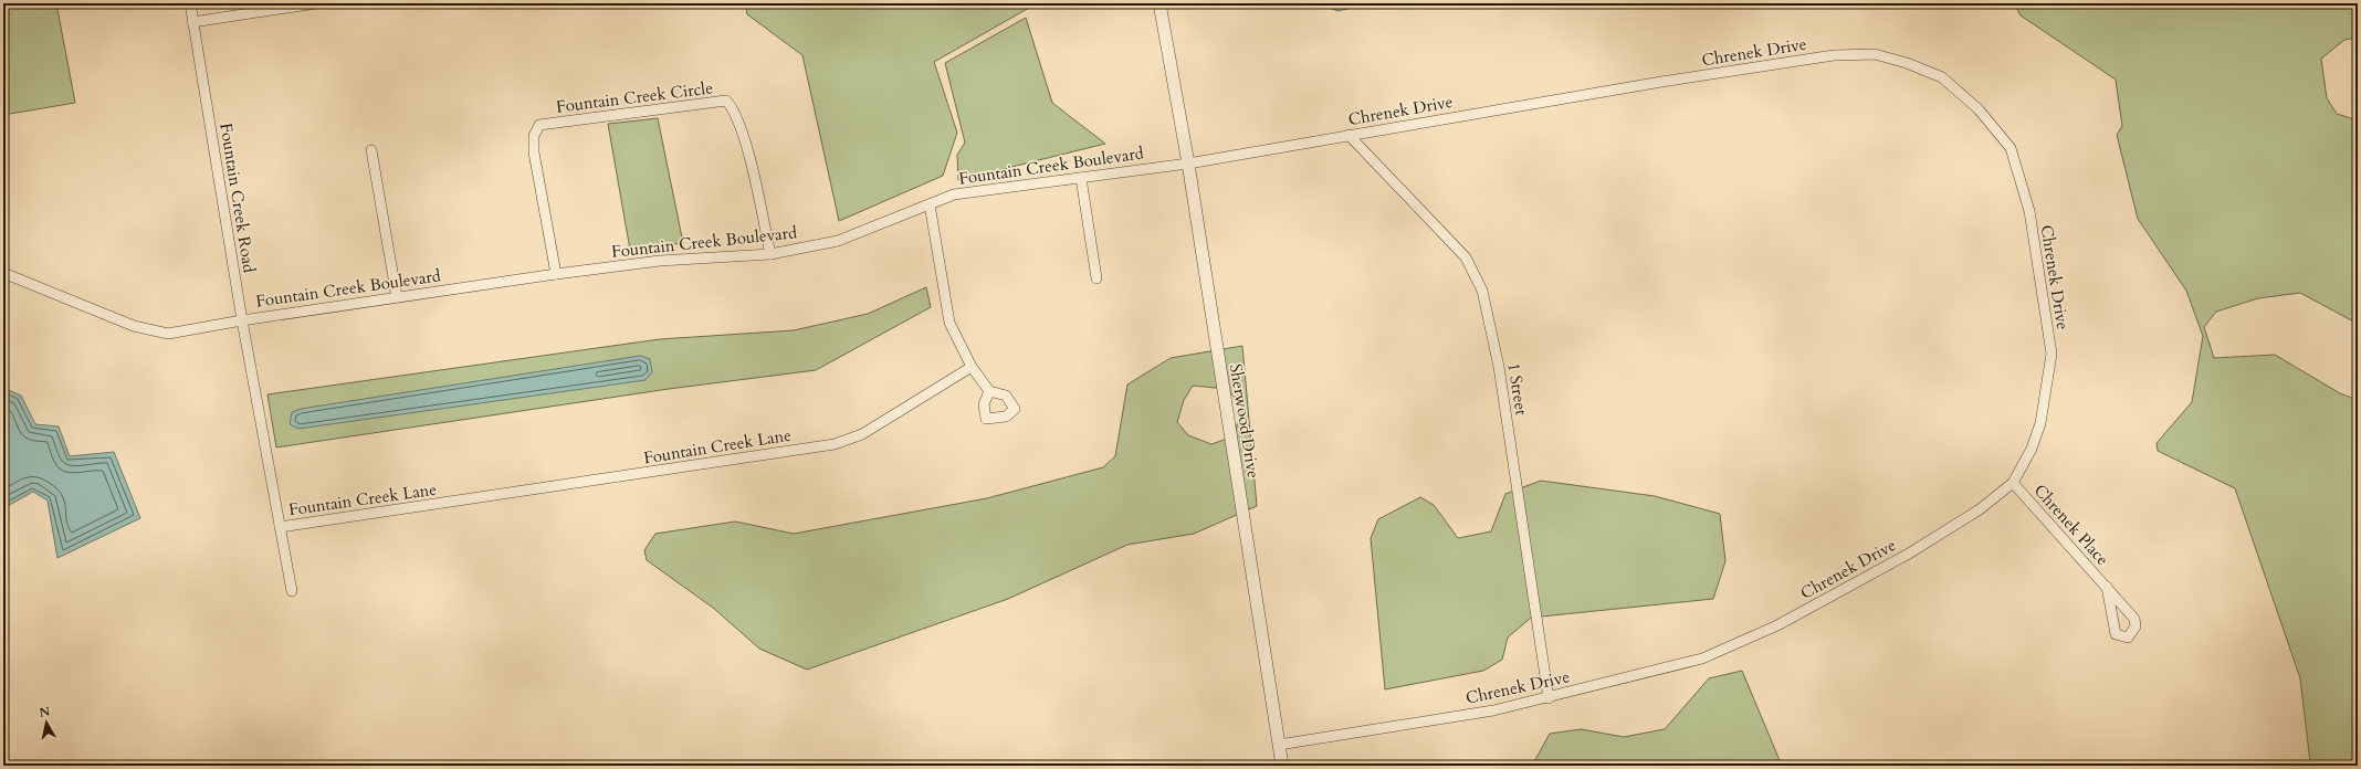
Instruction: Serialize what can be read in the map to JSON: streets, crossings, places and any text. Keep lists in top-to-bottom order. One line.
{"streets":{"street":["Chrenek Drive","Fountain Creek Circle","Fountain Creek Boulevard","Fountain Creek Road","1 Street","Sherwood Drive","Fountain Creek Lane","Chrenek Place"]},"crossings":[["Chrenek Drive","Fountain Creek Boulevard"],["Chrenek Drive","1 Street"],["Chrenek Drive","Sherwood Drive"],["Chrenek Drive","Chrenek Place"],["Fountain Creek Circle","Fountain Creek Boulevard"],["Fountain Creek Boulevard","Fountain Creek Road"],["Fountain Creek Boulevard","Sherwood Drive"],["Fountain Creek Road","Fountain Creek Lane"]],"north":"top"}
